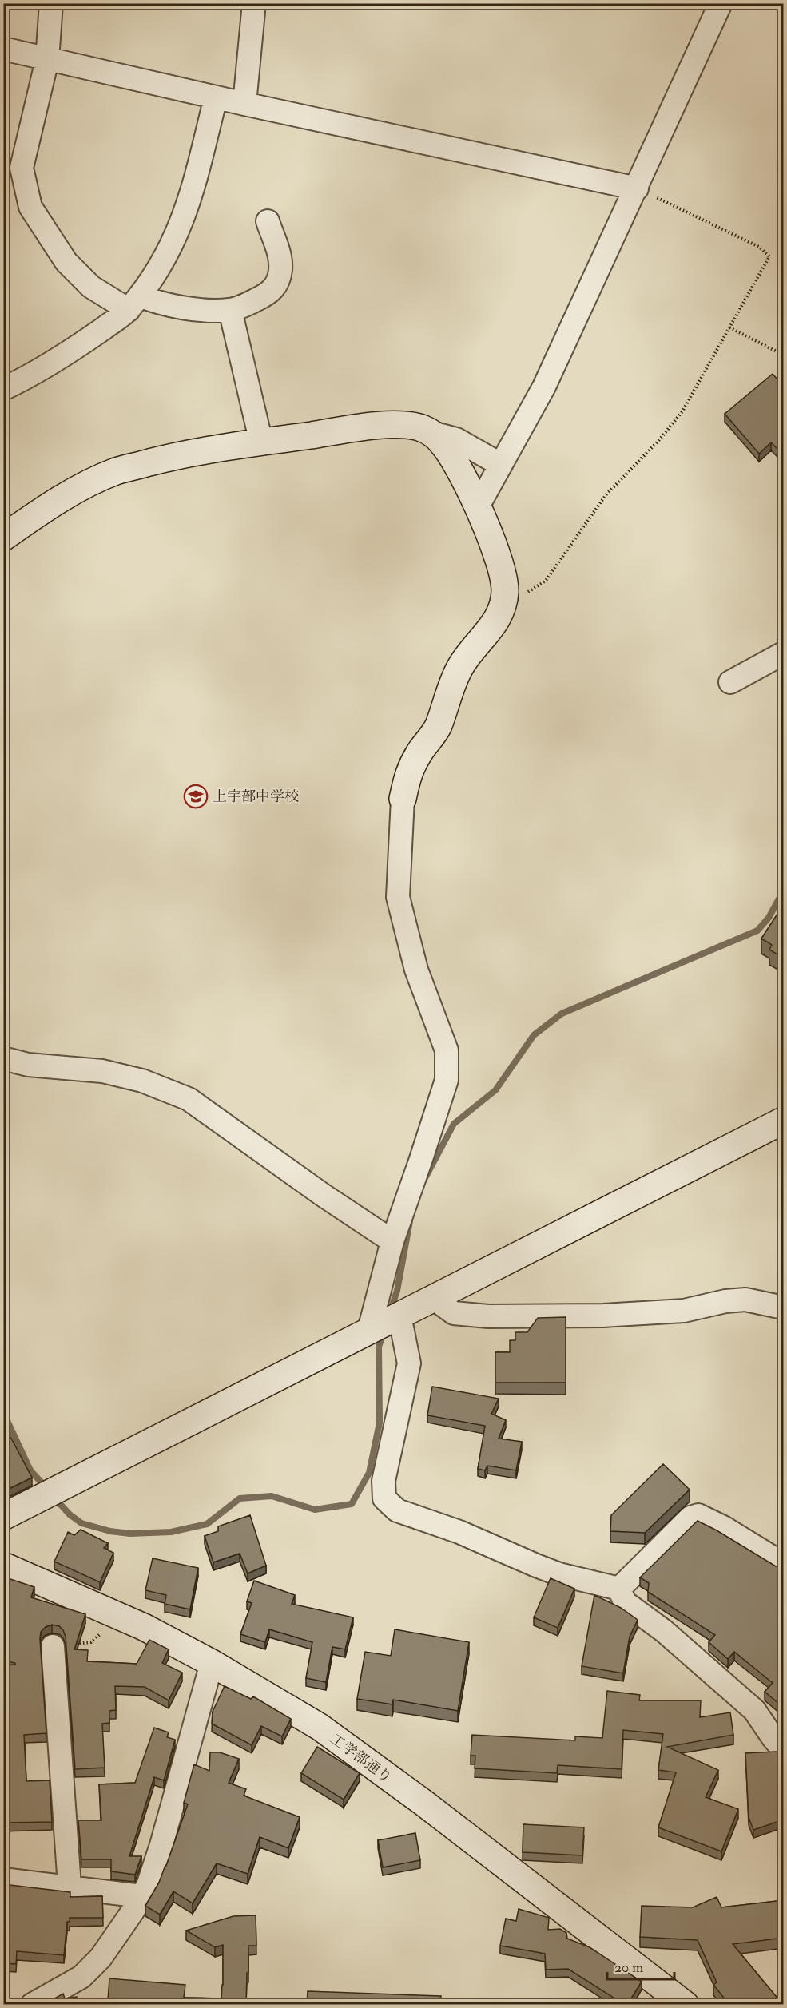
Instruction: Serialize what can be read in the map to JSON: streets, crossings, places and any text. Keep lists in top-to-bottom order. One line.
{"streets":{"street":["工学部通り"]},"places":{"school or university":["上宇部中学校"]},"scale_bar":"20 m"}
